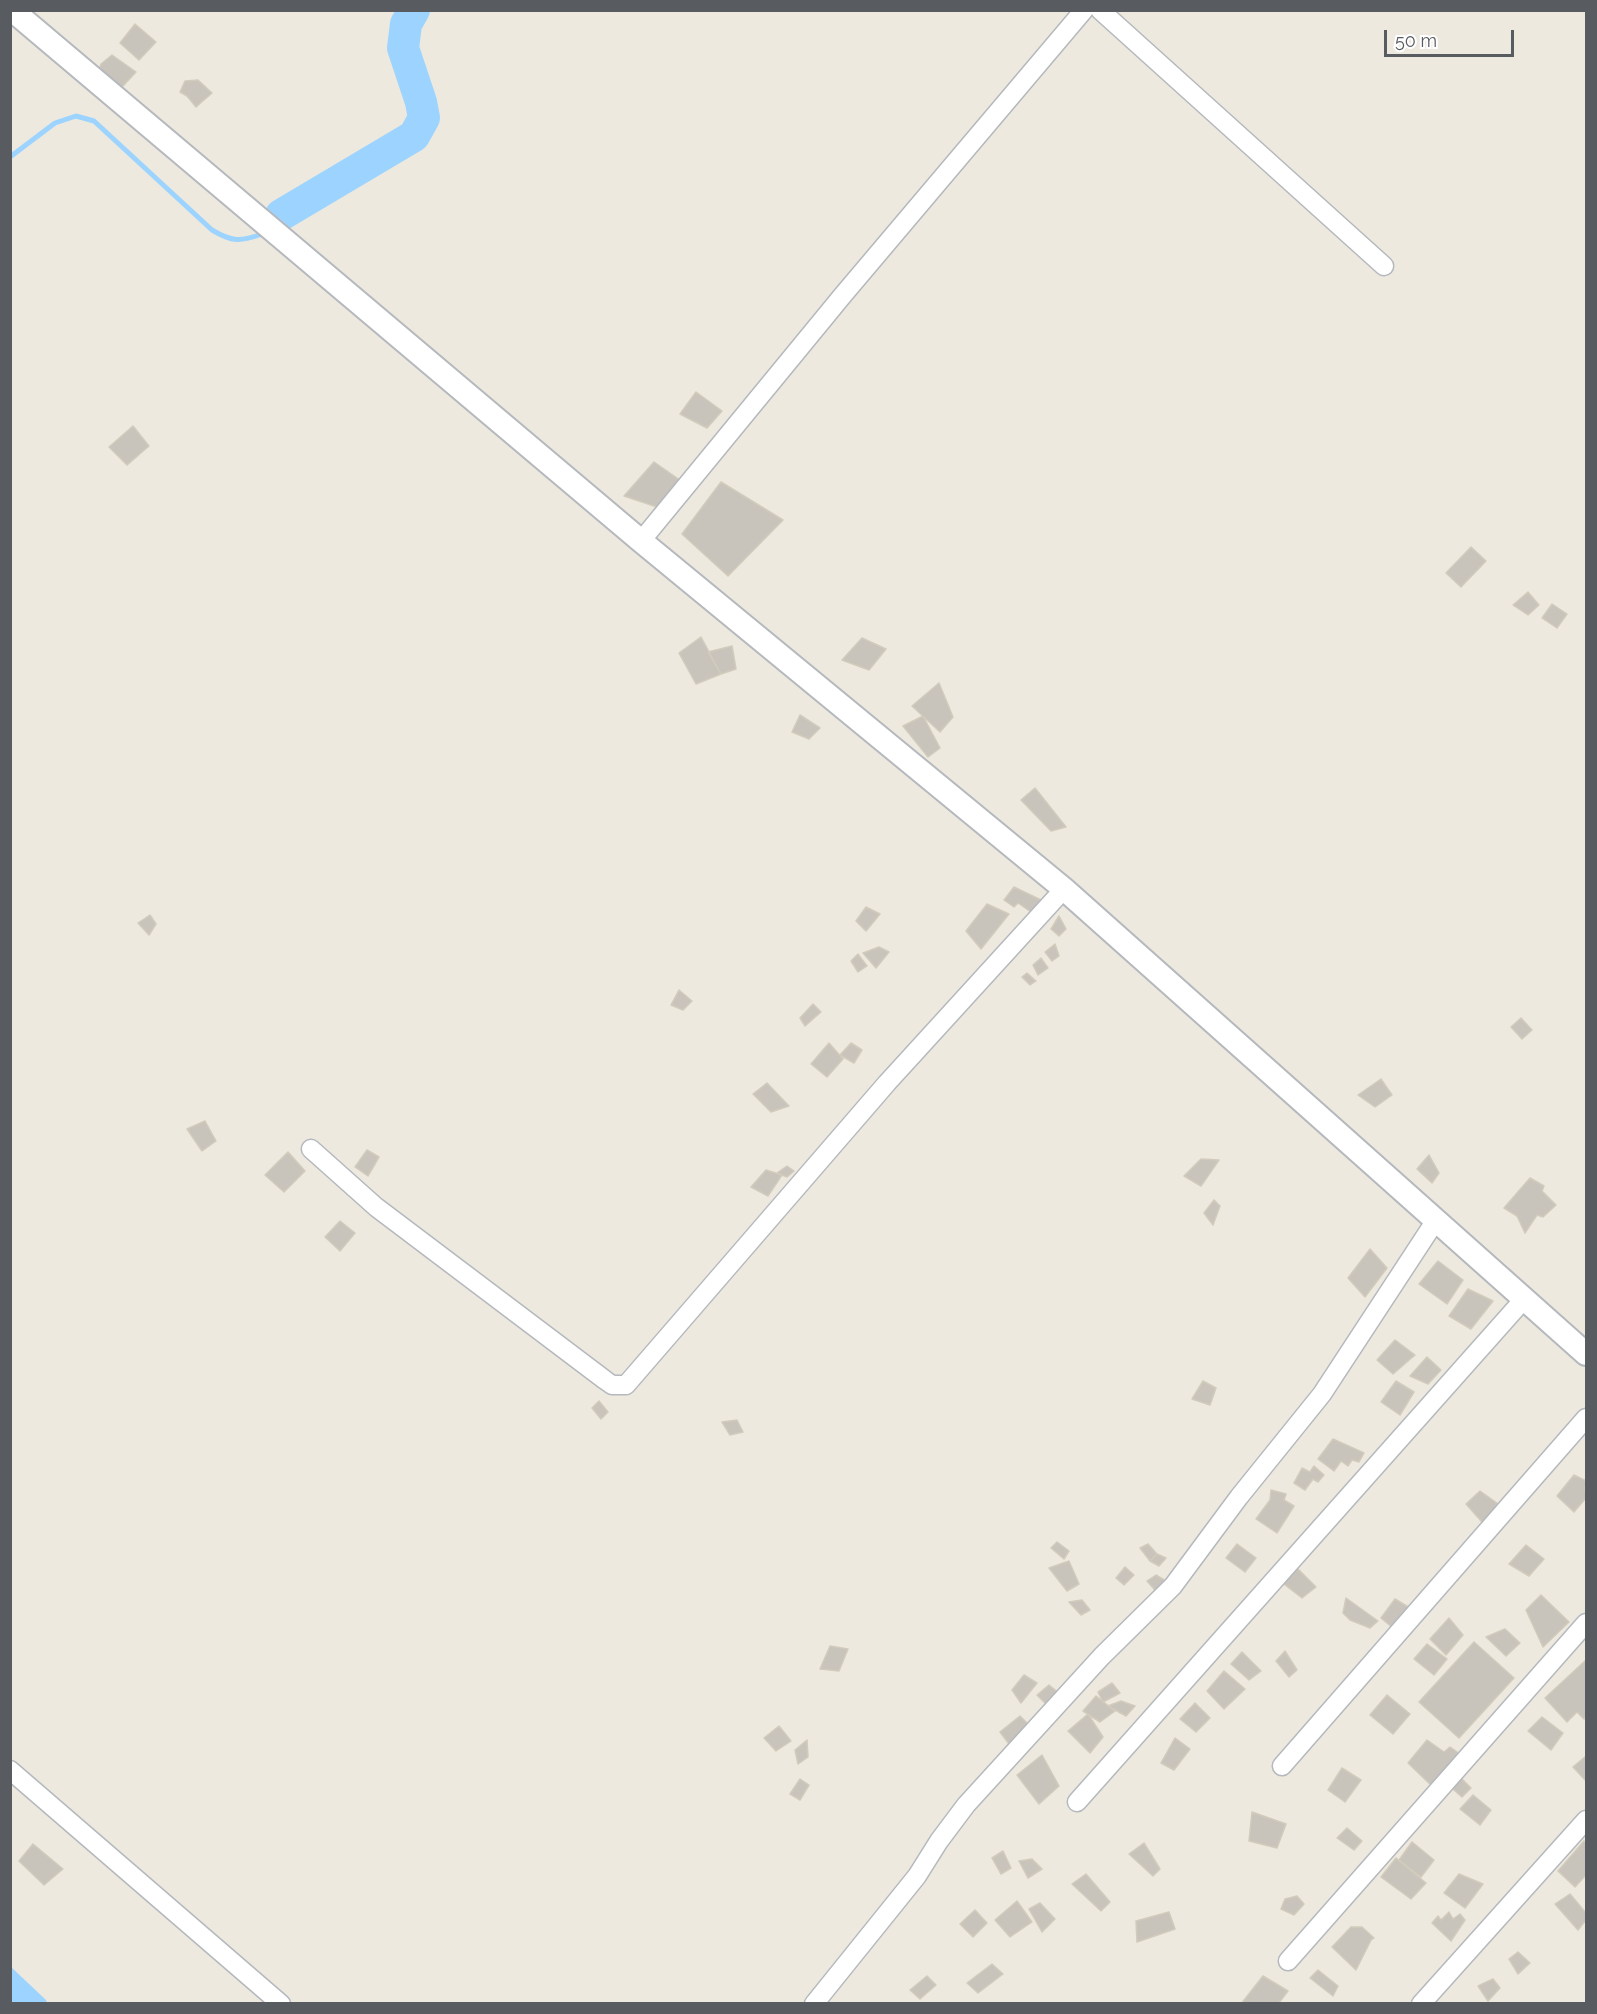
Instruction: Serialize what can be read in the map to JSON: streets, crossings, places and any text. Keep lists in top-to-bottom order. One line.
{"scale_bar":"50 m"}
